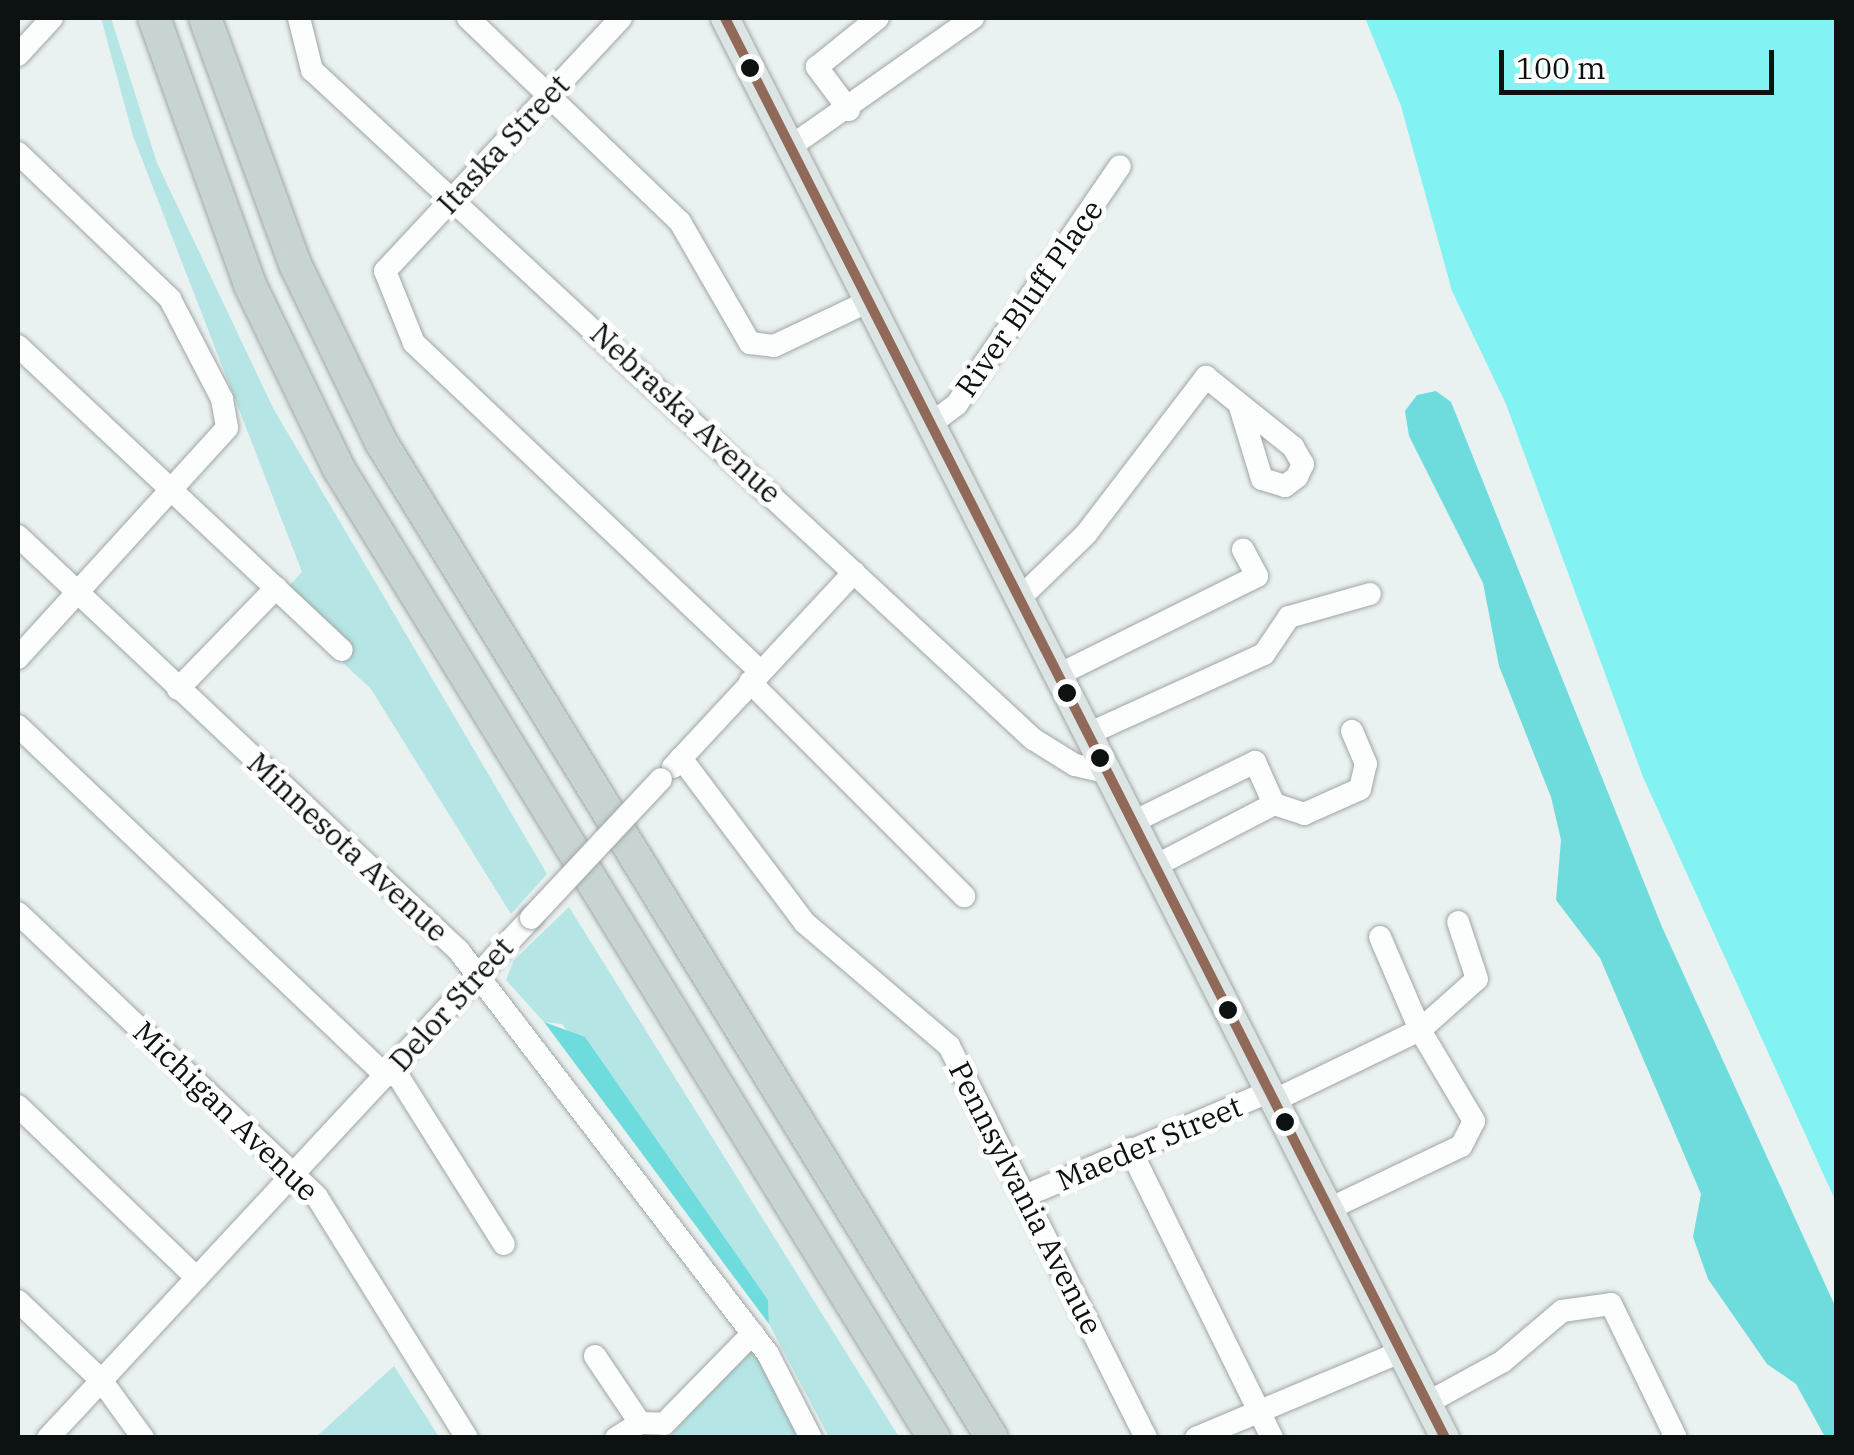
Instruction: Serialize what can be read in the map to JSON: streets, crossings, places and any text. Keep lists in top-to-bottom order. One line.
{"streets":{"street":["Itaska Street","River Bluff Place","Nebraska Avenue","Minnesota Avenue","Delor Street","Michigan Avenue","Maeder Street","Pennsylvania Avenue"]},"crossings":[["Itaska Street","Nebraska Avenue"],["Itaska Street","Delor Street"],["Nebraska Avenue","Delor Street"],["Minnesota Avenue","Delor Street"],["Delor Street","Michigan Avenue"],["Delor Street","Pennsylvania Avenue"],["Maeder Street","Pennsylvania Avenue"]],"scale_bar":"100 m"}
